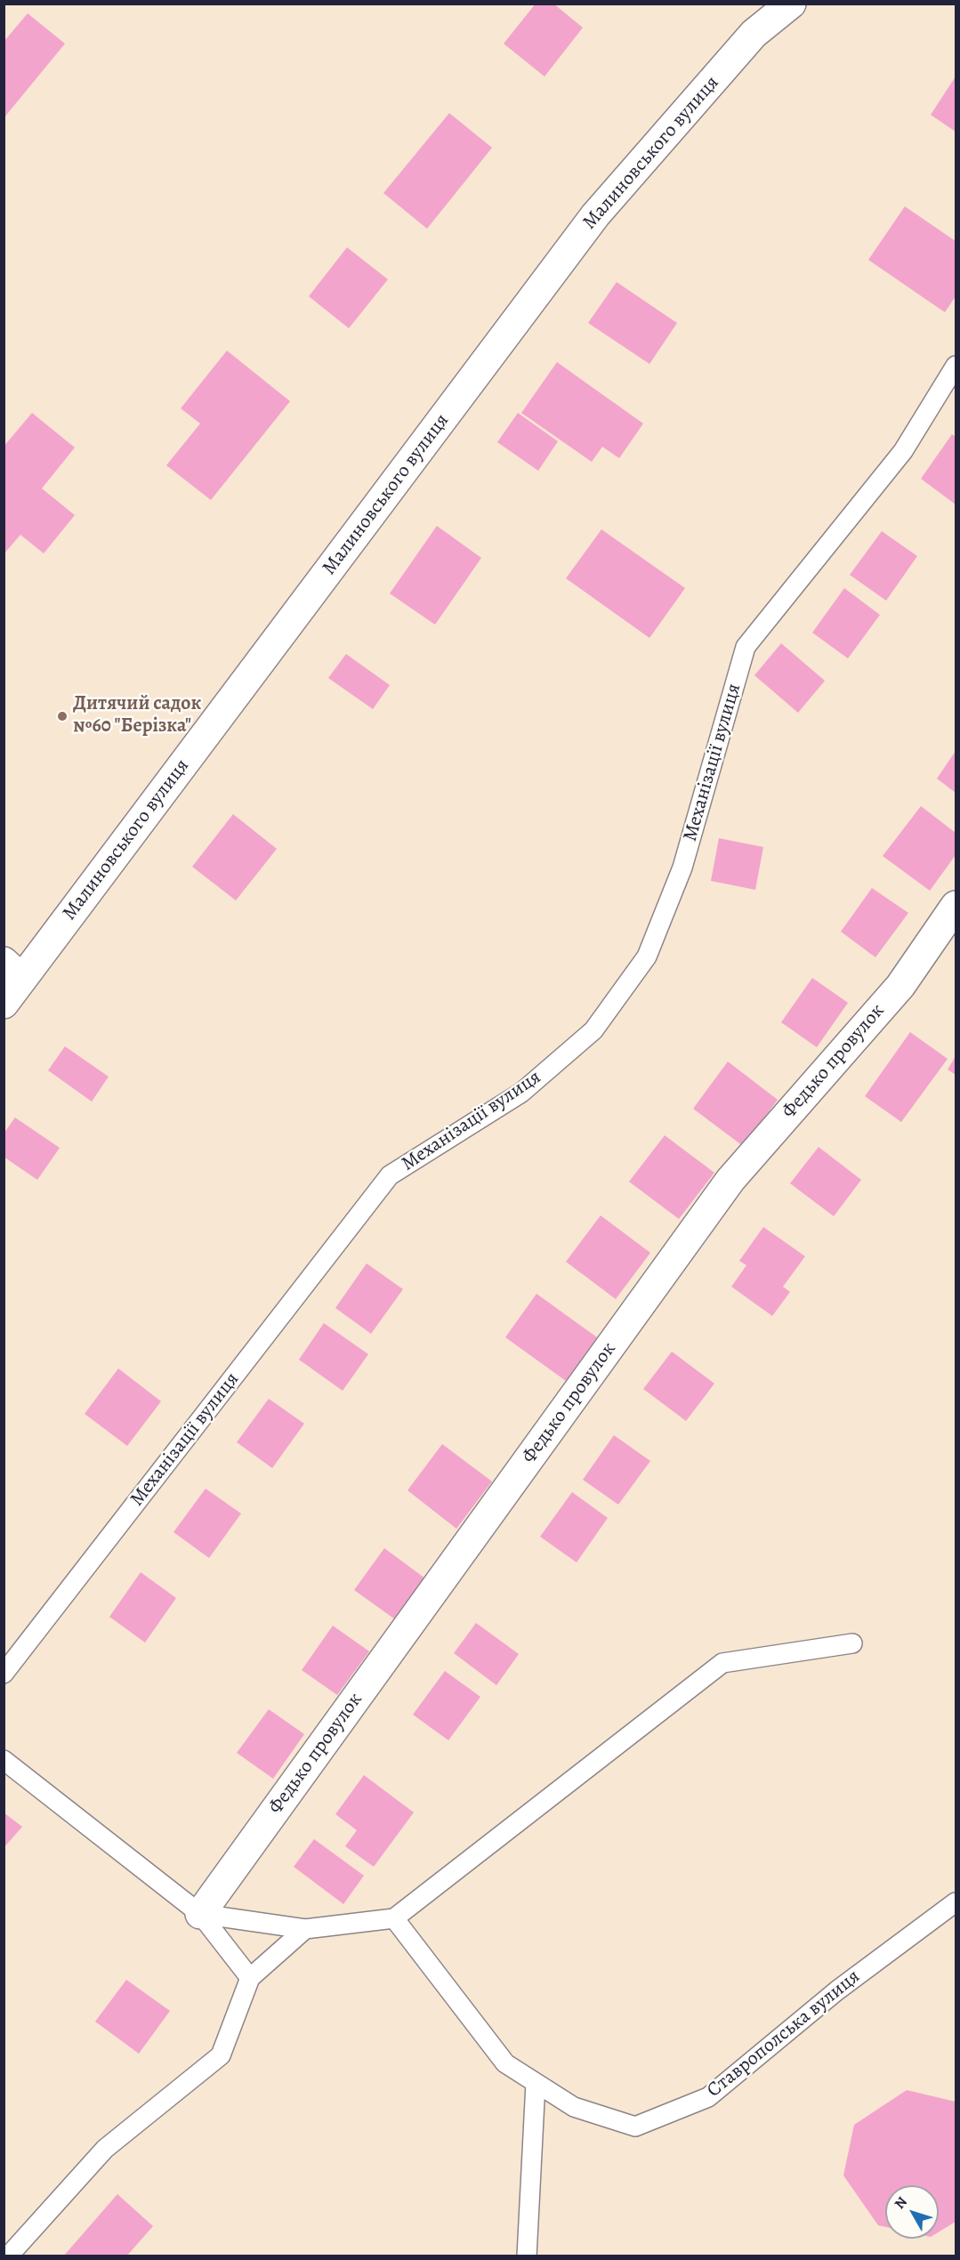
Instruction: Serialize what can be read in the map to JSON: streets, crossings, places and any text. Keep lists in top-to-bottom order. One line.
{"streets":{"street":["Малиновського вулиця","Федько провулок"],"lane":["Механізації вулиця","Ставрополська вулиця"]},"places":["Дитячий садок №60 \"Берізка\""],"north":"top left"}
